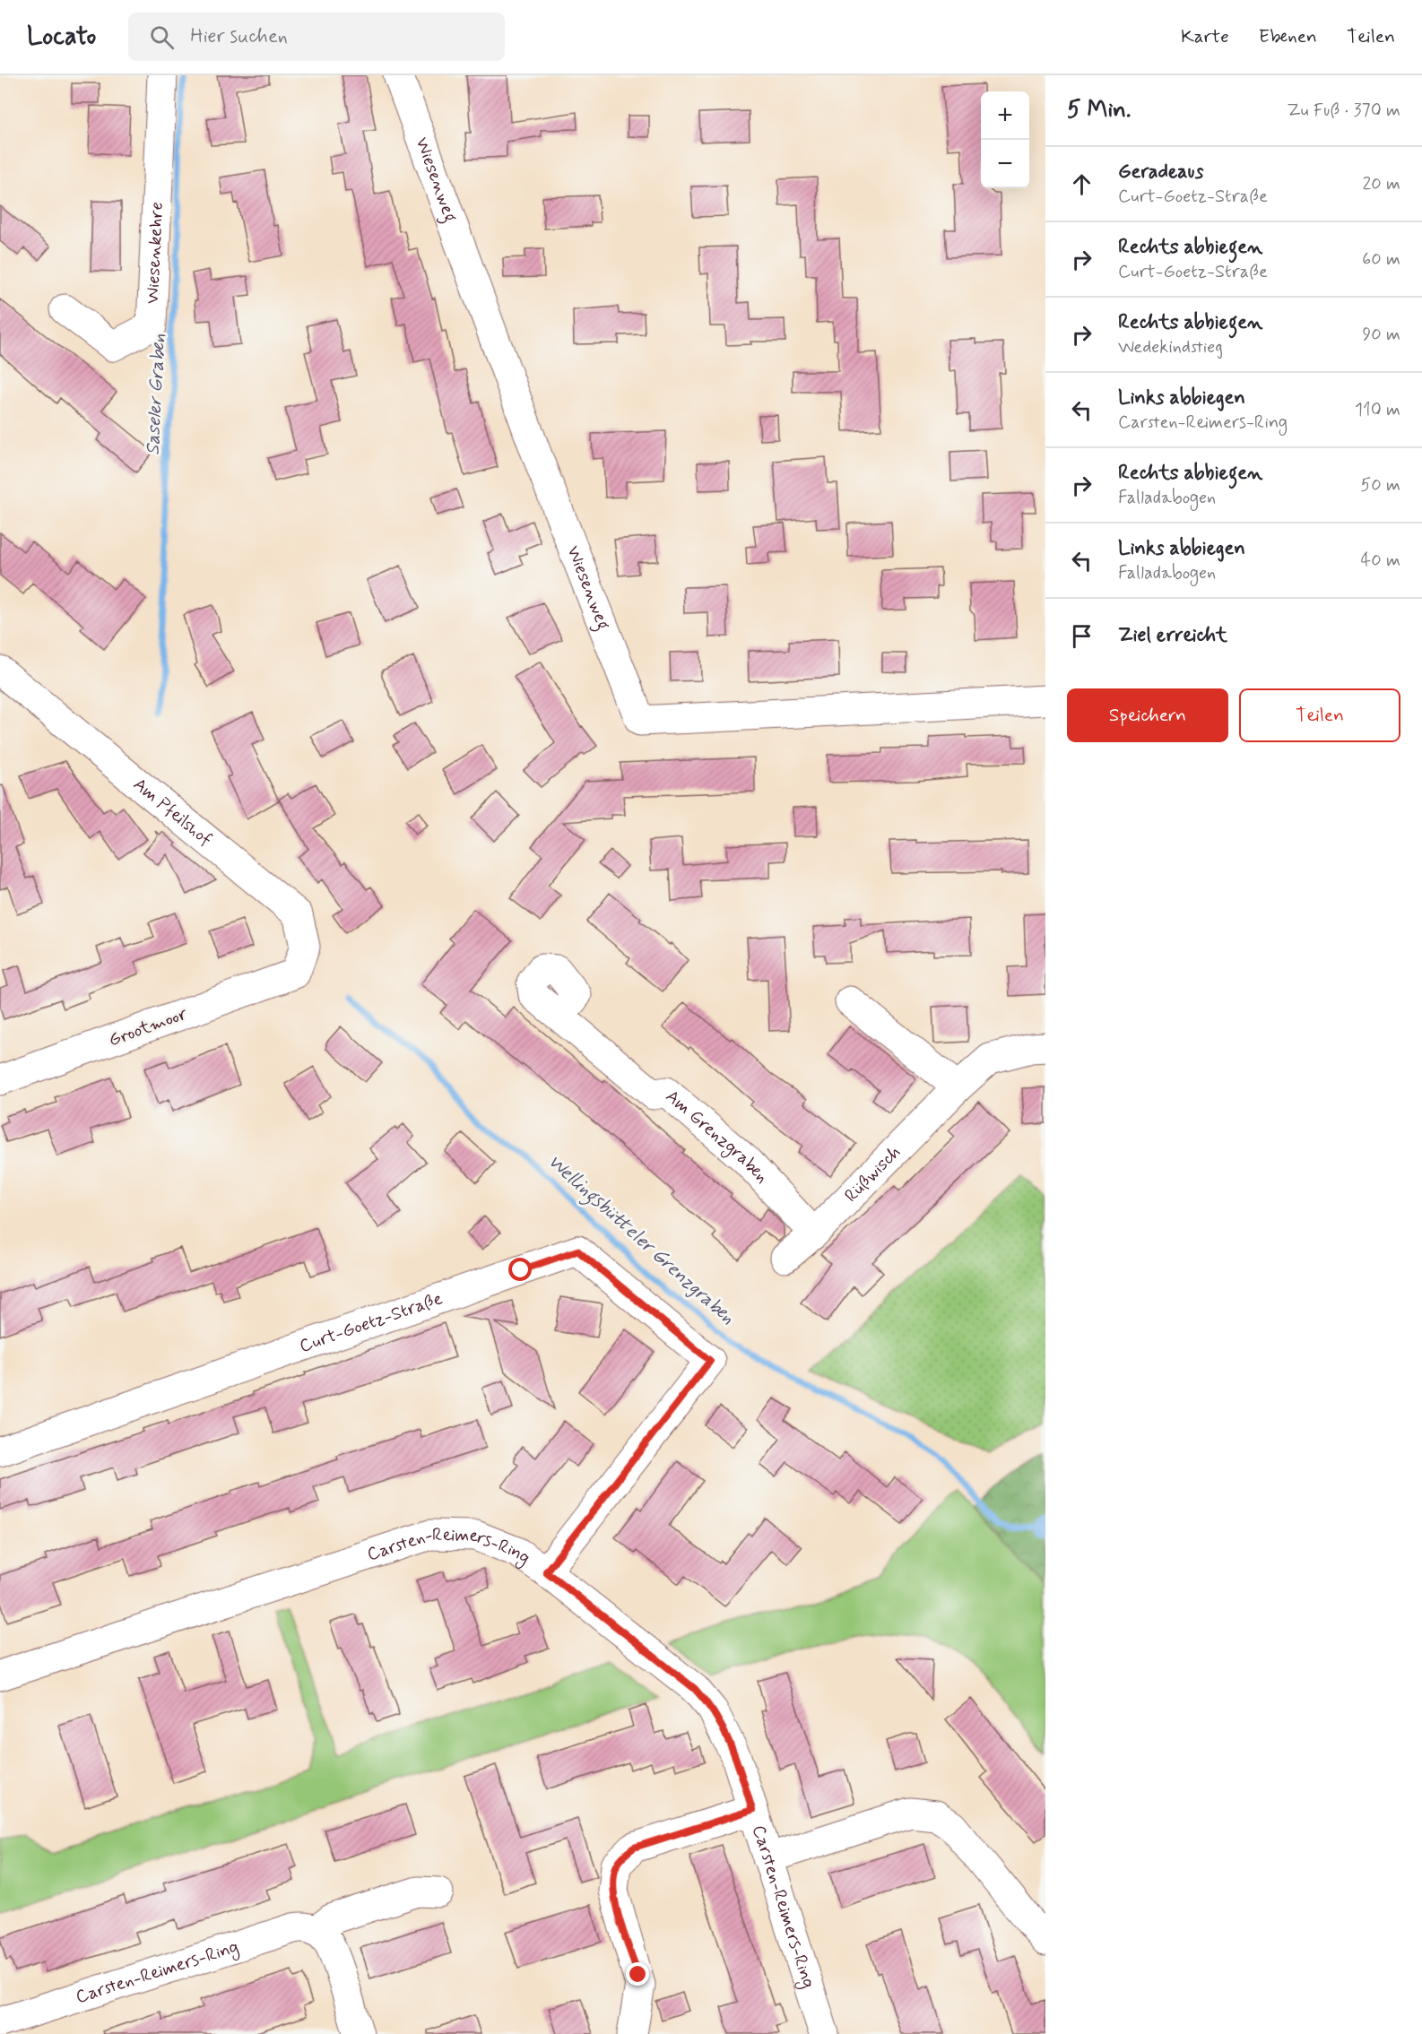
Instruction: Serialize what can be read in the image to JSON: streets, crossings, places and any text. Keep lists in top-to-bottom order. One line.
{"streets":{"street":["Wiesenweg","Wiesenkehre","Am Pfeilshof","Grootmoor","Am Grenzgraben","Rüßwisch","Curt-Goetz-Straße","Carsten-Reimers-Ring"]},"crossings":[["Am Pfeilshof","Grootmoor"],["Am Grenzgraben","Rüßwisch"],["Curt-Goetz-Straße","Carsten-Reimers-Ring"]],"water":["Saseler Graben","Wellingsbütteler Grenzgraben"],"page":{"header":"Locato","search":"Hier suchen","nav":["Karte","Ebenen","Teilen"],"heading":["5 Min.","Zu Fuß · 370 m"],"map_buttons":["+","−"],"list":[["Geradeaus","Curt-Goetz-Straße","20 m"],["Rechts abbiegen","Curt-Goetz-Straße","60 m"],["Rechts abbiegen","Wedekindstieg","90 m"],["Links abbiegen","Carsten-Reimers-Ring","110 m"],["Rechts abbiegen","Falladabogen","50 m"],["Links abbiegen","Falladabogen","40 m"],"Ziel erreicht"],"buttons":["Speichern","Teilen"]}}
